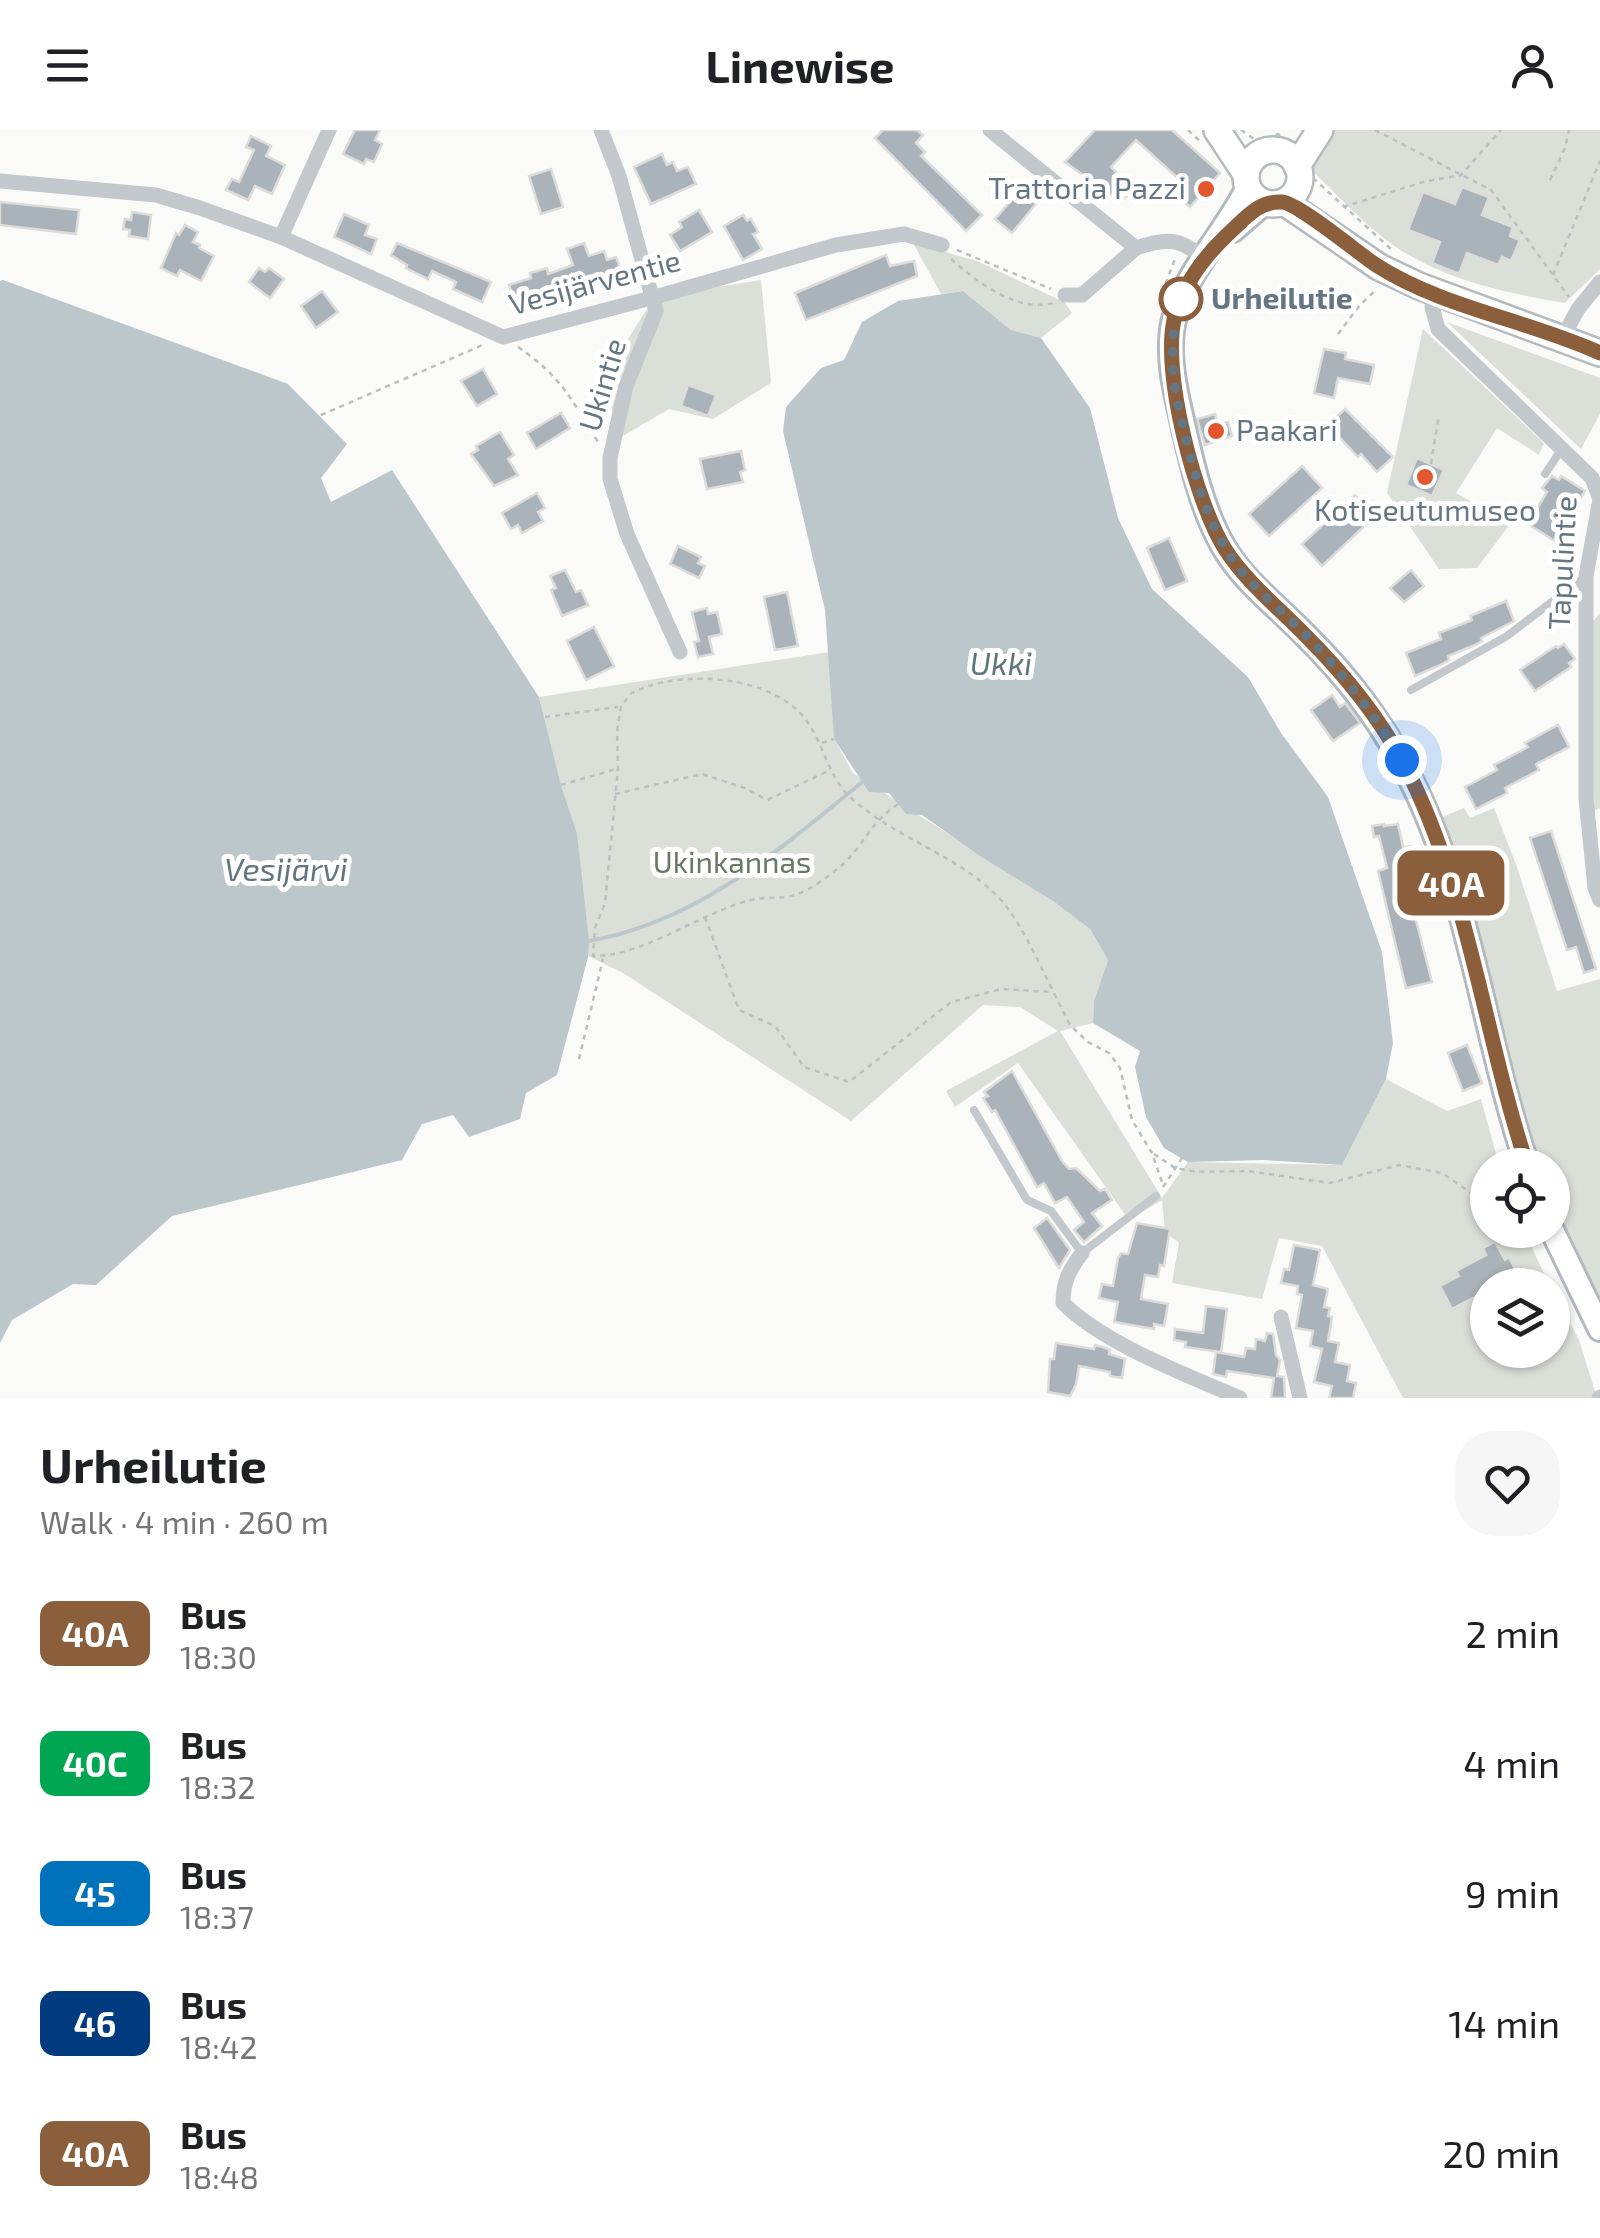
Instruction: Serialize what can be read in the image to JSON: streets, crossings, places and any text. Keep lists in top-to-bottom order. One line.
{"streets":{"street":["Vesijärventie","Ukintie","Tapulintie"]},"crossings":[["Vesijärventie","Ukintie"]],"water":["Ukki","Vesijärvi"],"parks":["Ukinkannas"],"places":["Trattoria Pazzi","Urheilutie","Paakari","Kotiseutumuseo"],"lines":["bus line 40A"],"page":{"header":"Linewise","on_map":"40A","heading":["Urheilutie","Walk · 4 min · 260 m"],"list":[{"mark":"40A","name":"Bus","note":"18:30","value":"2 min"},{"mark":"40C","name":"Bus","note":"18:32","value":"4 min"},{"mark":"45","name":"Bus","note":"18:37","value":"9 min"},{"mark":"46","name":"Bus","note":"18:42","value":"14 min"},{"mark":"40A","name":"Bus","note":"18:48","value":"20 min"}]}}
